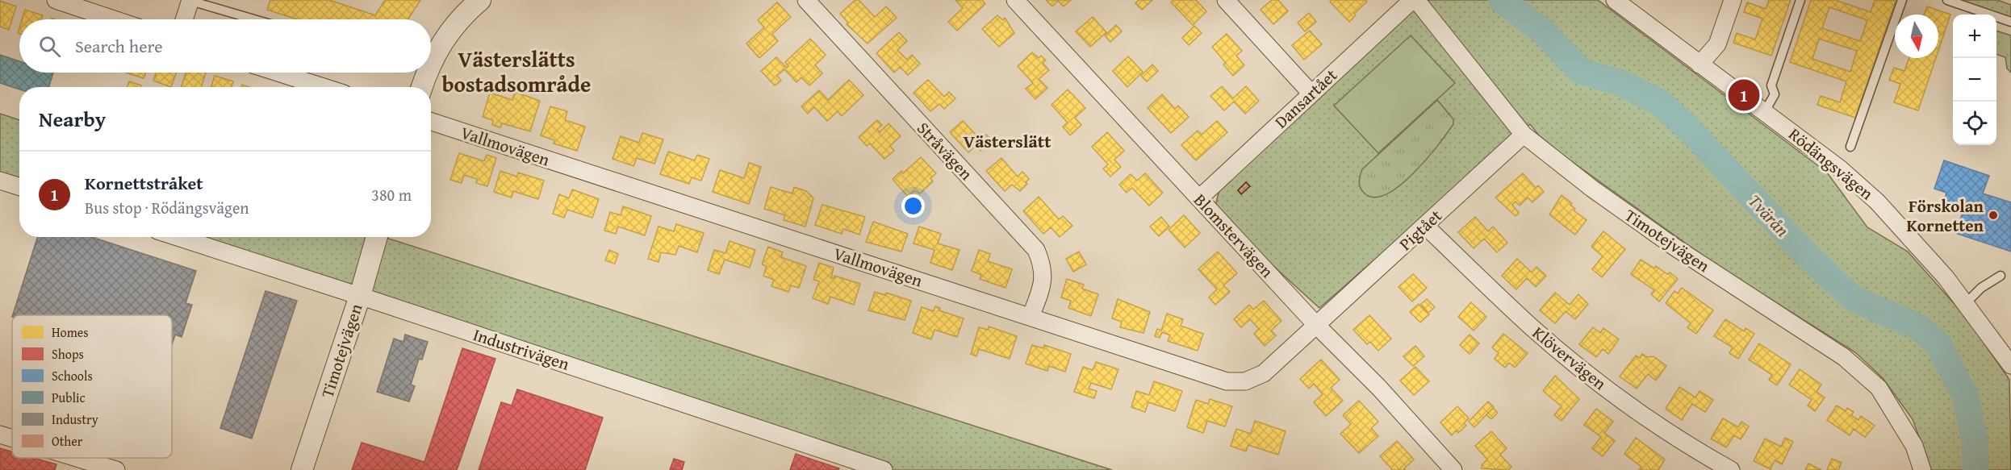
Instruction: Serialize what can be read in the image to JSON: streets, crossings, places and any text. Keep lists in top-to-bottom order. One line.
{"streets":{"street":["Dansartået","Vallmovägen","Stråvägen","Rödängsvägen","Pigtået","Blomstervägen","Timotejvägen","Industrivägen","Klövervägen"]},"crossings":[["Dansartået","Blomstervägen"],["Vallmovägen","Stråvägen"],["Vallmovägen","Pigtået"],["Vallmovägen","Blomstervägen"],["Pigtået","Blomstervägen"],["Pigtået","Timotejvägen"],["Pigtået","Klövervägen"],["Timotejvägen","Industrivägen"]],"districts":["Västerslätts bostadsområde","Västerslätt"],"water":["Tvärån"],"places":["Förskolan Kornetten"],"legend":["Homes","Shops","Schools","Public","Industry","Other"],"north":"bottom","page":{"map_buttons":["+","−"],"search":"Search here","pins":"1","heading":"Nearby","list":[{"mark":"1","name":"Kornettstråket","note":"Bus stop · Rödängsvägen","value":"380 m"}]}}
